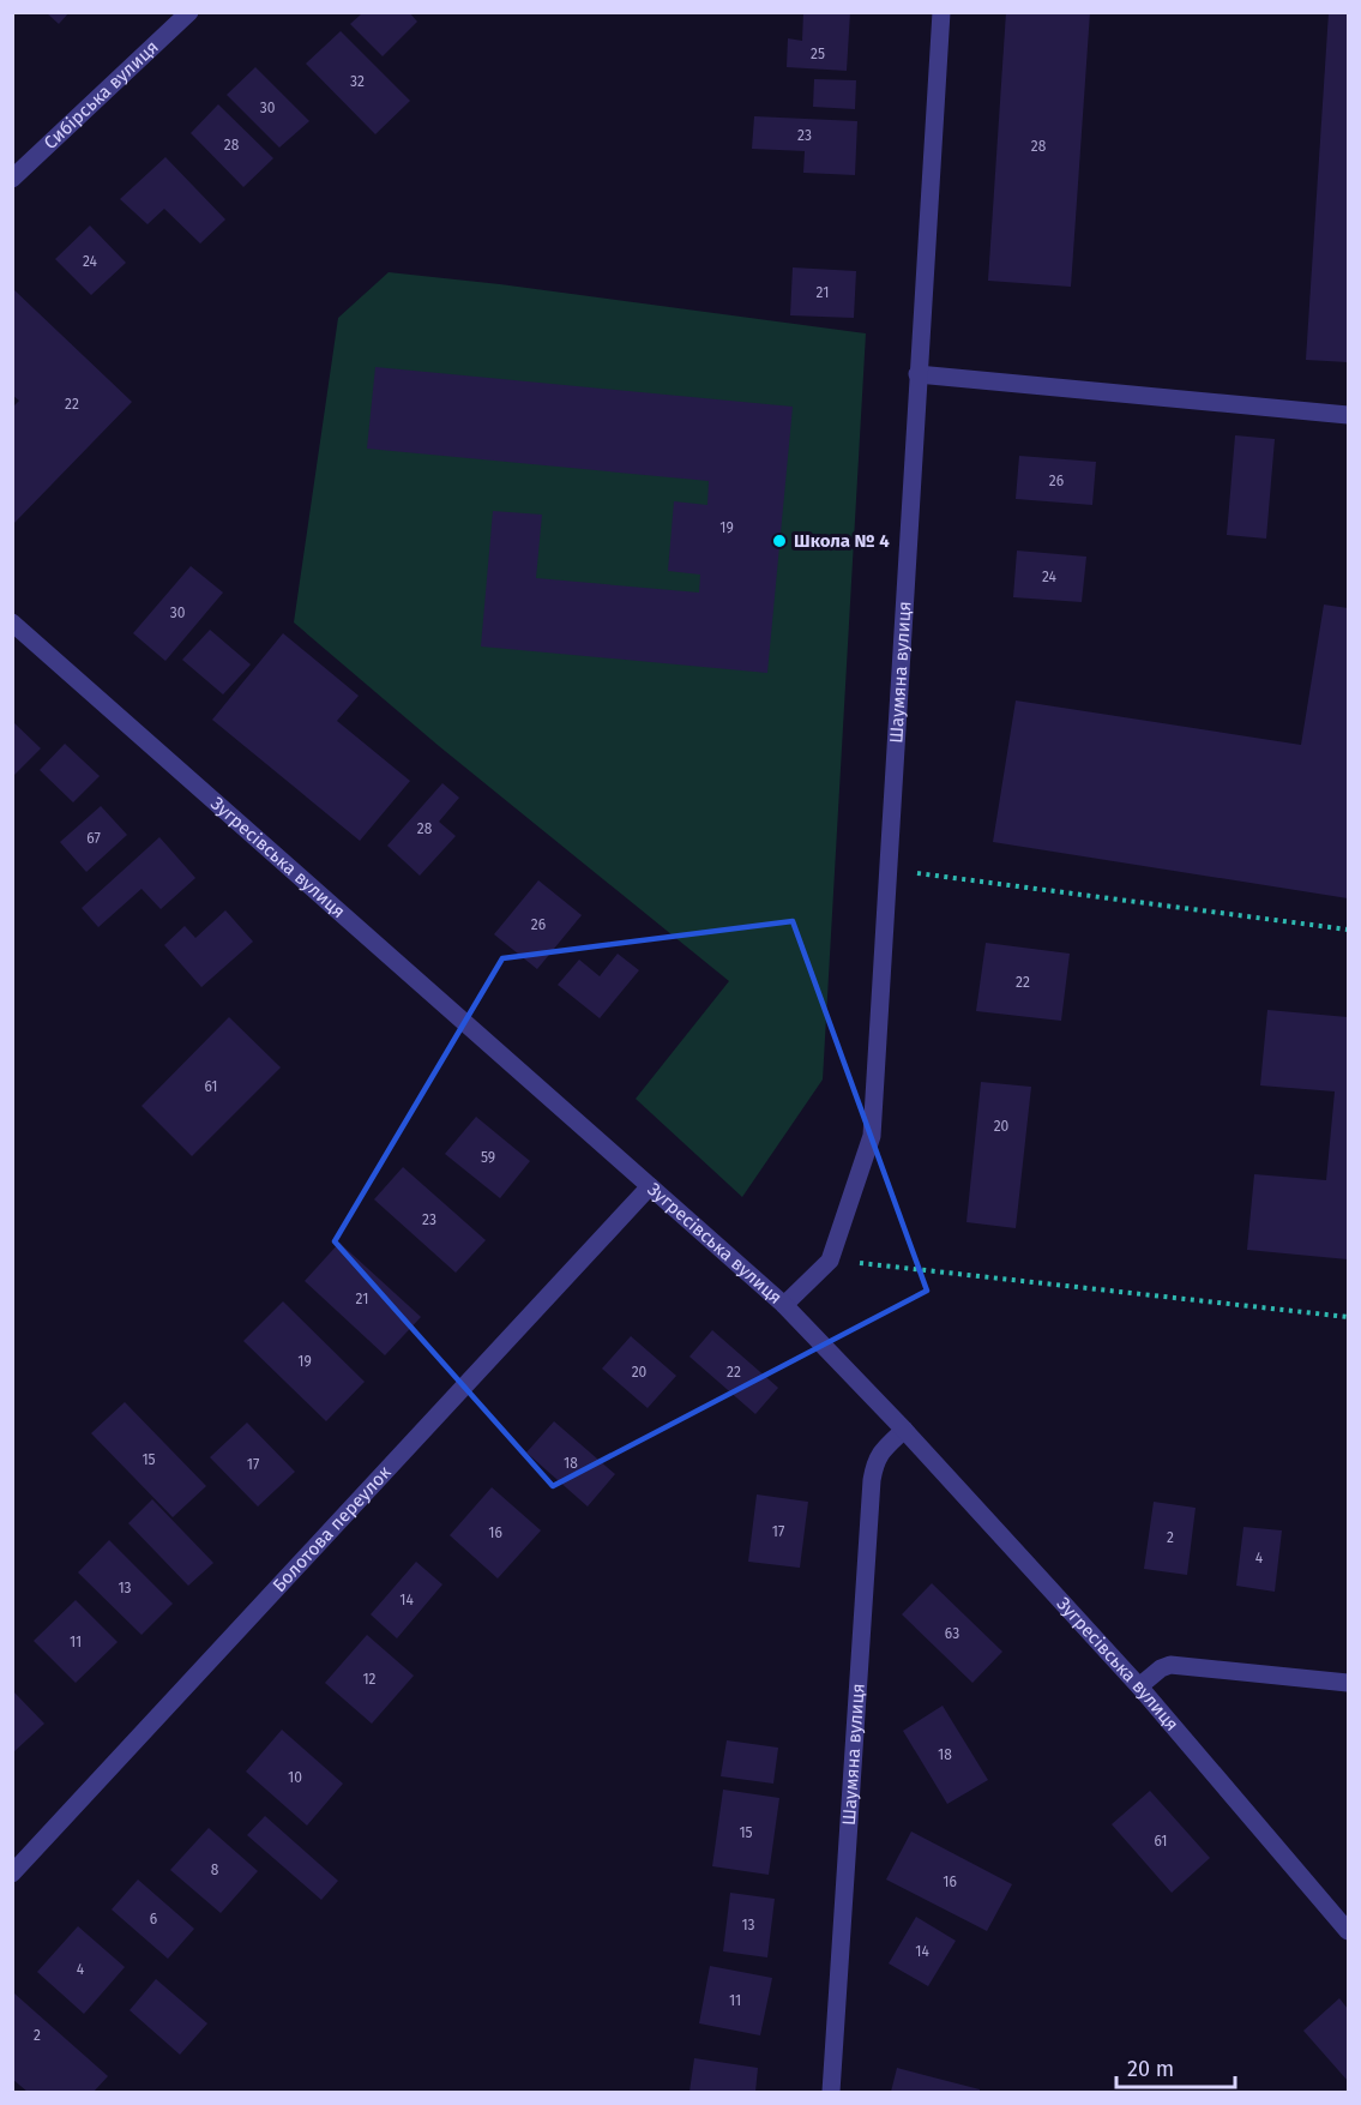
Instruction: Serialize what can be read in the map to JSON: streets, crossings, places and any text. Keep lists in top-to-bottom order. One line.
{"streets":{"street":["Сибірська вулиця","Шаумяна вулиця","Зугресівська вулиця","Болотова переулок"]},"crossings":[["Шаумяна вулиця","Зугресівська вулиця"],["Зугресівська вулиця","Болотова переулок"]],"places":["Школа № 4"],"house_numbers":["25","32","30","23","28","28","24","21","22","26","19","24","30","28","67","26","22","61","20","59","23","21","19","20","22","15","18","17","17","16","2","4","13","14","63","11","12","18","10","15","61","8","16","6","13","14","4","11","2"],"scale_bar":"20 m"}
